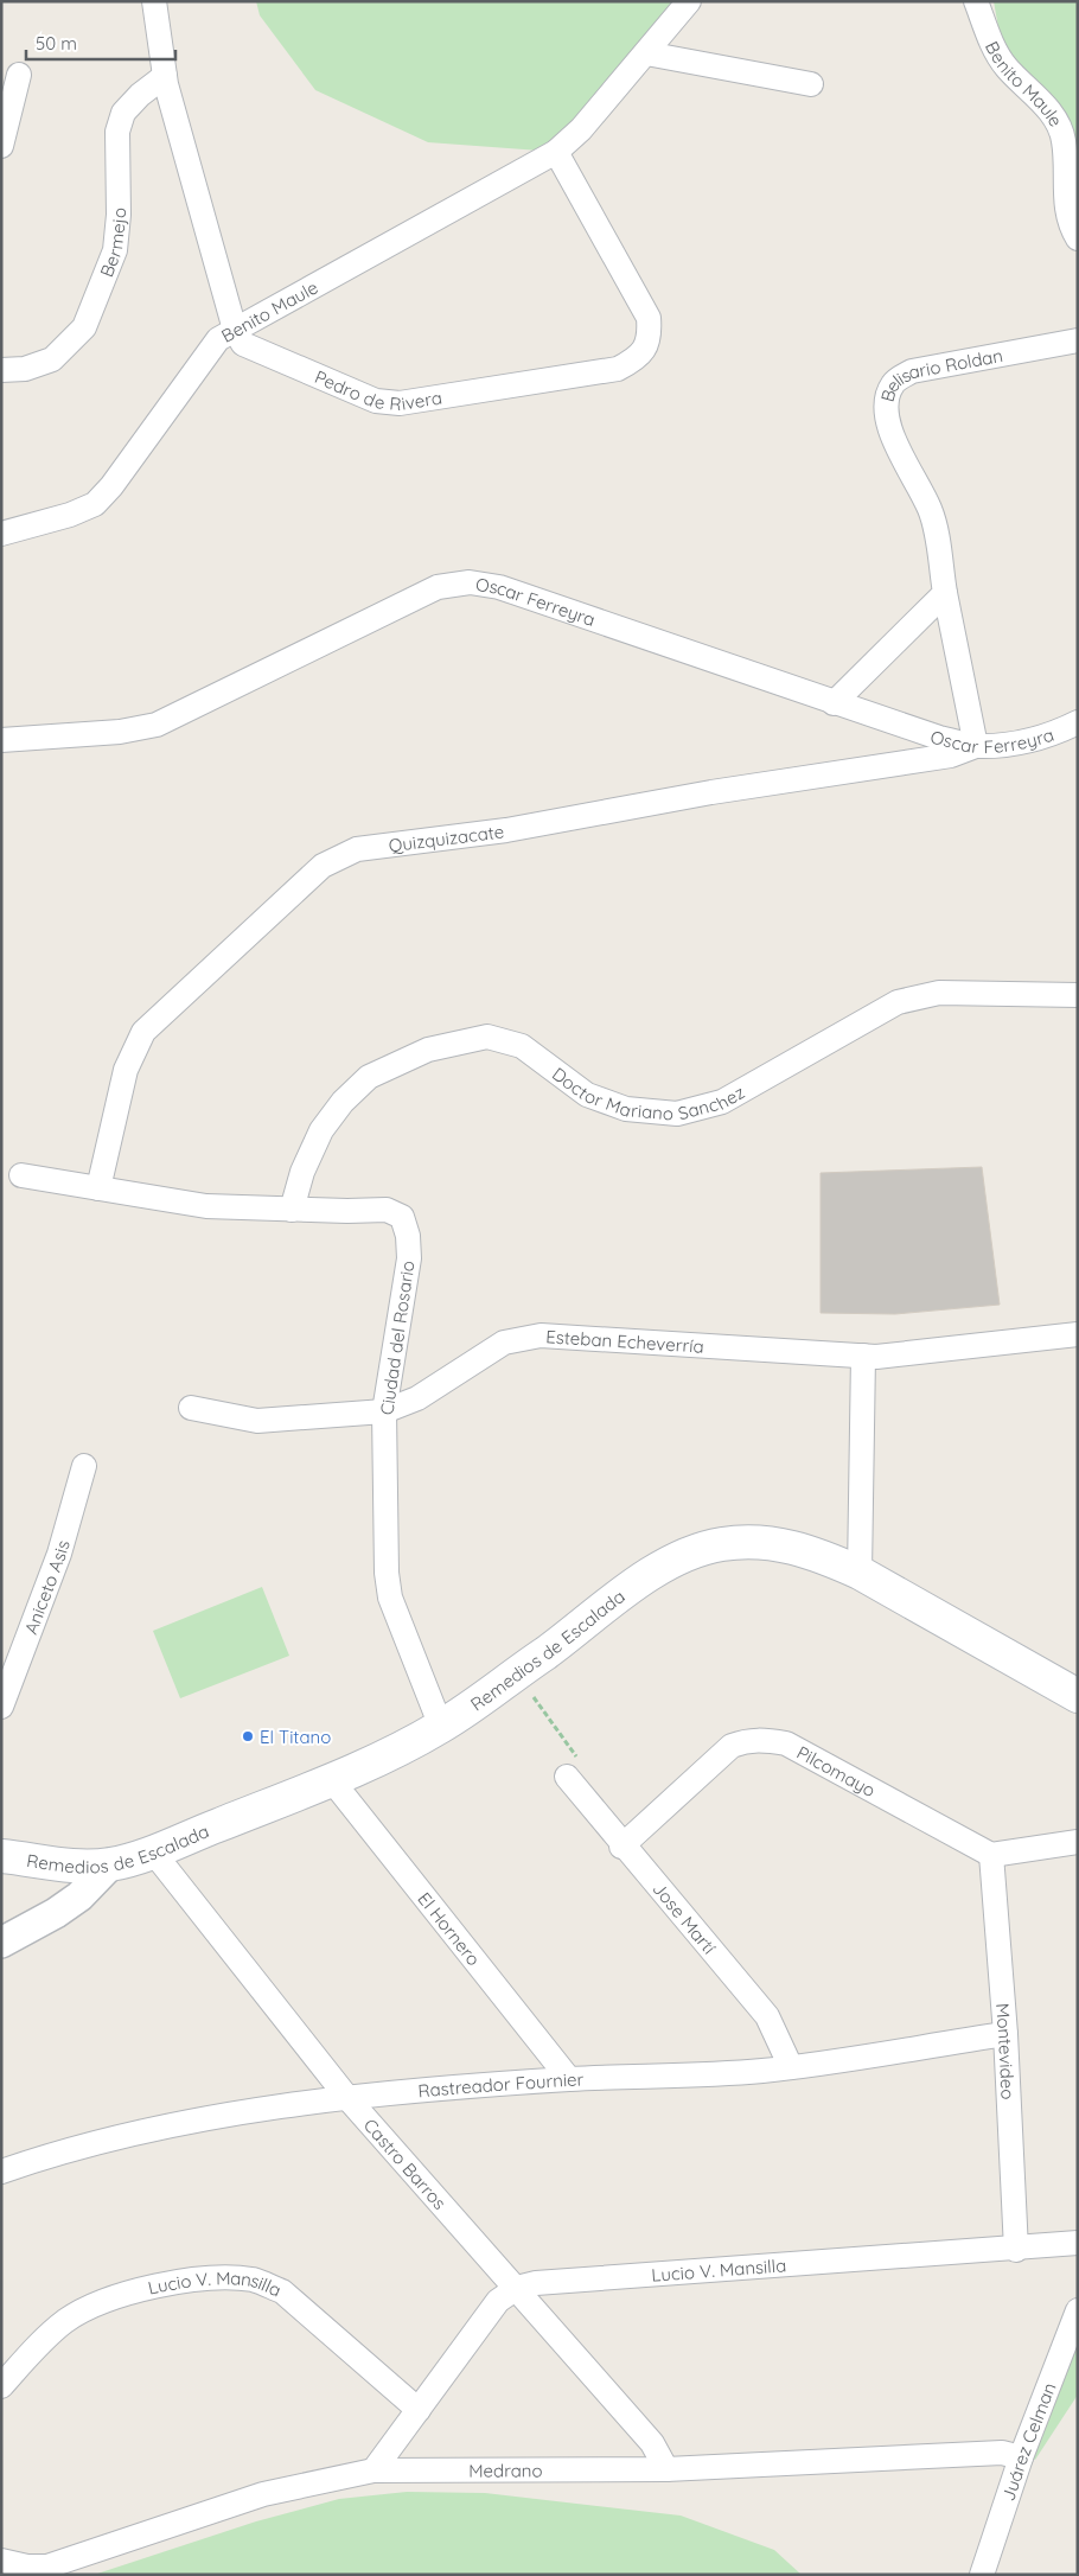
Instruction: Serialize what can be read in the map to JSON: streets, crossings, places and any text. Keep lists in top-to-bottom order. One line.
{"streets":{"main road":["Remedios de Escalada"],"street":["Benito Maule","Bermejo","Belisario Roldan","Pedro de Rivera","Oscar Ferreyra","Quizquizacate","Doctor Mariano Sanchez","Ciudad del Rosario","Esteban Echeverría","Aniceto Asis","Pilcomayo","Jose Martí","El Hornero","Montevideo","Rastreador Fournier","Castro Barros","Lucio V. Mansilla","Juárez Celman","Medrano"]},"crossings":[["Benito Maule","Pedro de Rivera"],["Belisario Roldan","Oscar Ferreyra"],["Belisario Roldan","Quizquizacate"],["Oscar Ferreyra","Quizquizacate"],["Quizquizacate","Ciudad del Rosario"],["Doctor Mariano Sanchez","Ciudad del Rosario"],["Ciudad del Rosario","Esteban Echeverría"],["Ciudad del Rosario","Remedios de Escalada"],["Remedios de Escalada","El Hornero"],["Remedios de Escalada","Castro Barros"],["Pilcomayo","Jose Martí"],["Pilcomayo","Montevideo"],["Jose Martí","Rastreador Fournier"],["El Hornero","Rastreador Fournier"],["Montevideo","Rastreador Fournier"],["Montevideo","Lucio V. Mansilla"],["Rastreador Fournier","Castro Barros"],["Castro Barros","Lucio V. Mansilla"],["Castro Barros","Medrano"],["Juárez Celman","Medrano"]],"places":["El Titano"],"scale_bar":"50 m"}
